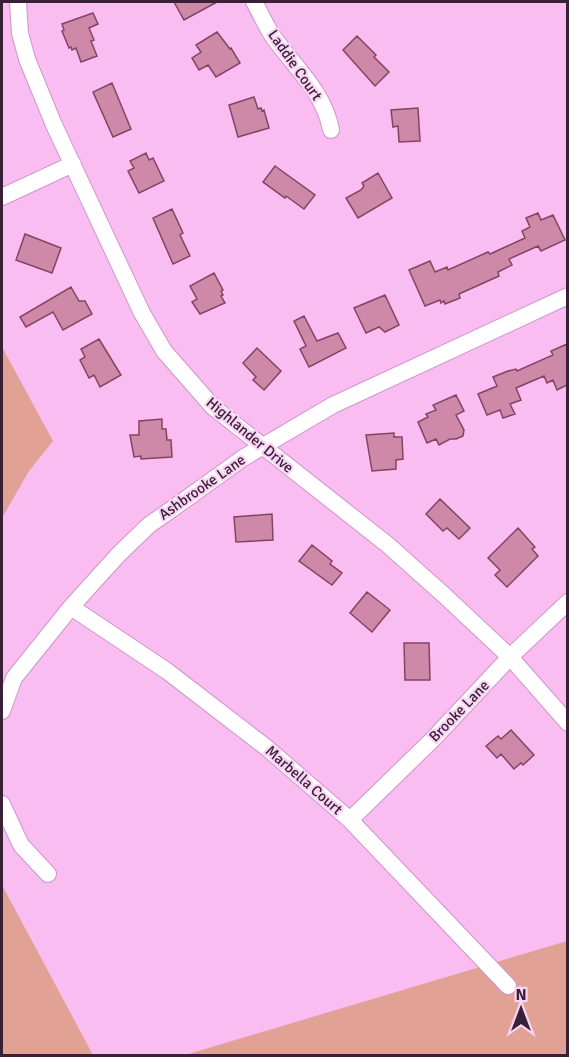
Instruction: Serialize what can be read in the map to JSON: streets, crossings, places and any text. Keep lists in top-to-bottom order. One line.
{"streets":{"street":["Laddie Court","Highlander Drive","Ashbrooke Lane","Brooke Lane","Marbella Court"]},"crossings":[["Highlander Drive","Ashbrooke Lane"],["Highlander Drive","Brooke Lane"],["Ashbrooke Lane","Marbella Court"],["Brooke Lane","Marbella Court"]],"north":"top"}
